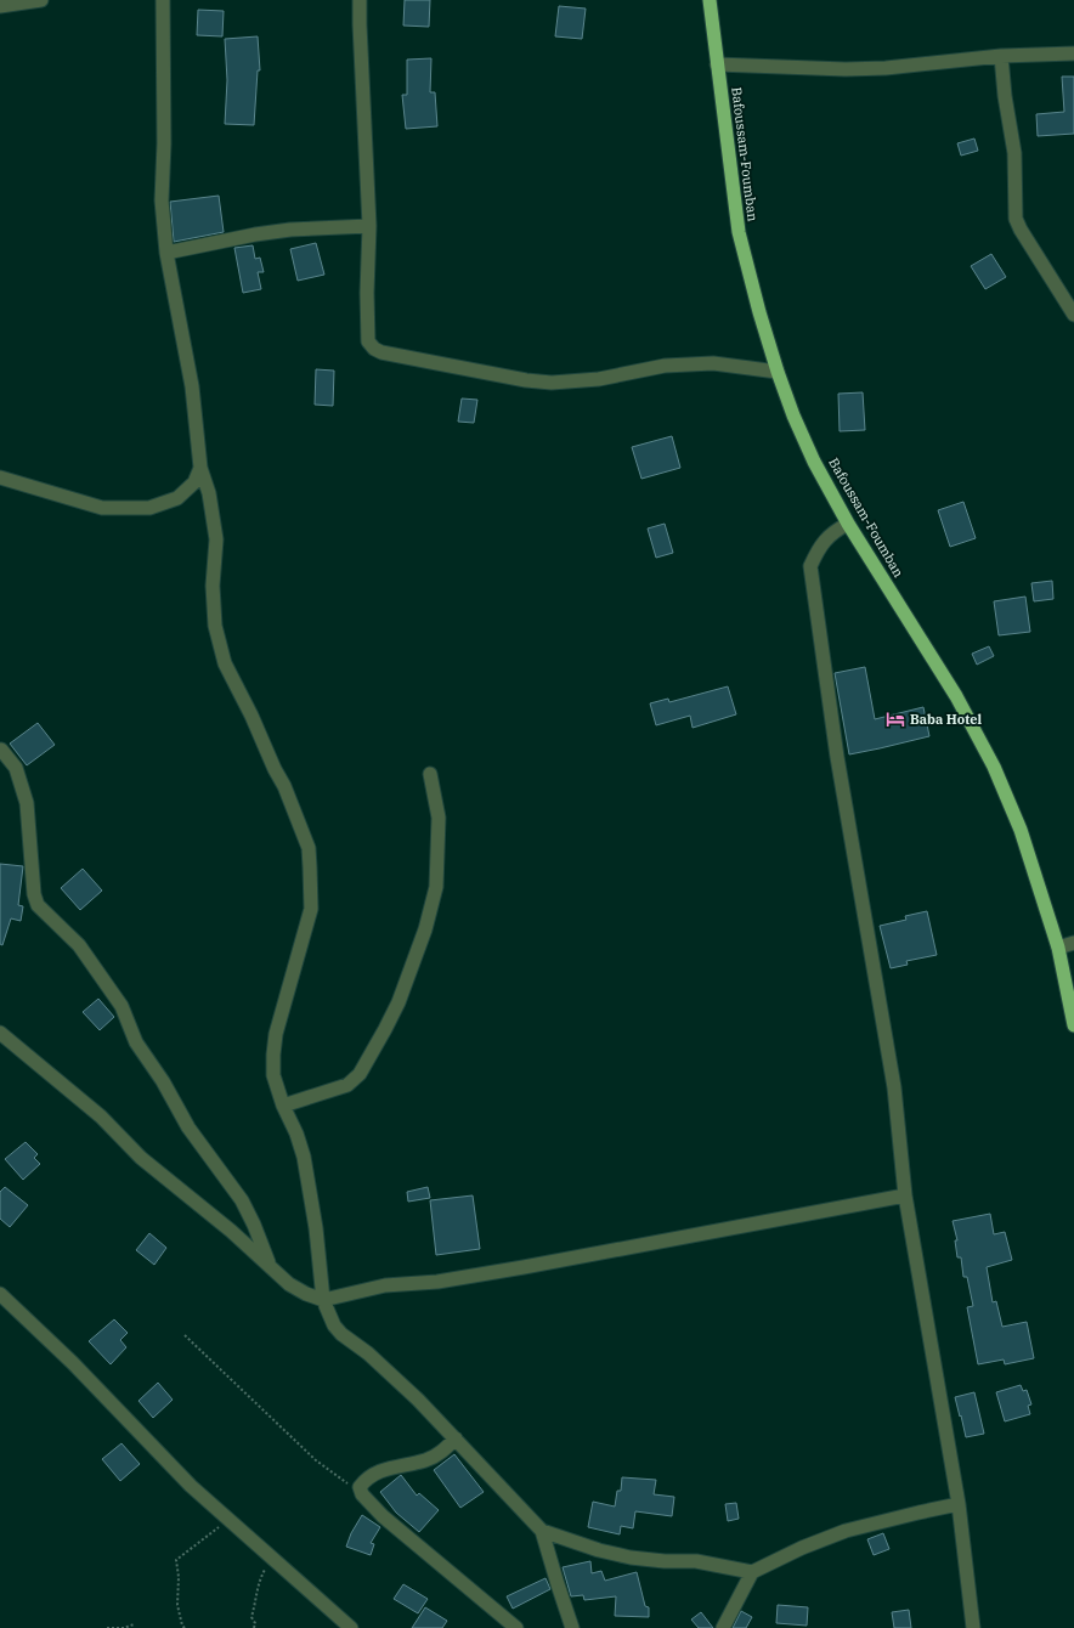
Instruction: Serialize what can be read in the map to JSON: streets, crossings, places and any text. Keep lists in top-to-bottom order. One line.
{"streets":{"highway":["Bafoussam-Foumban"]},"places":{"hotel":["Baba Hotel"]}}
